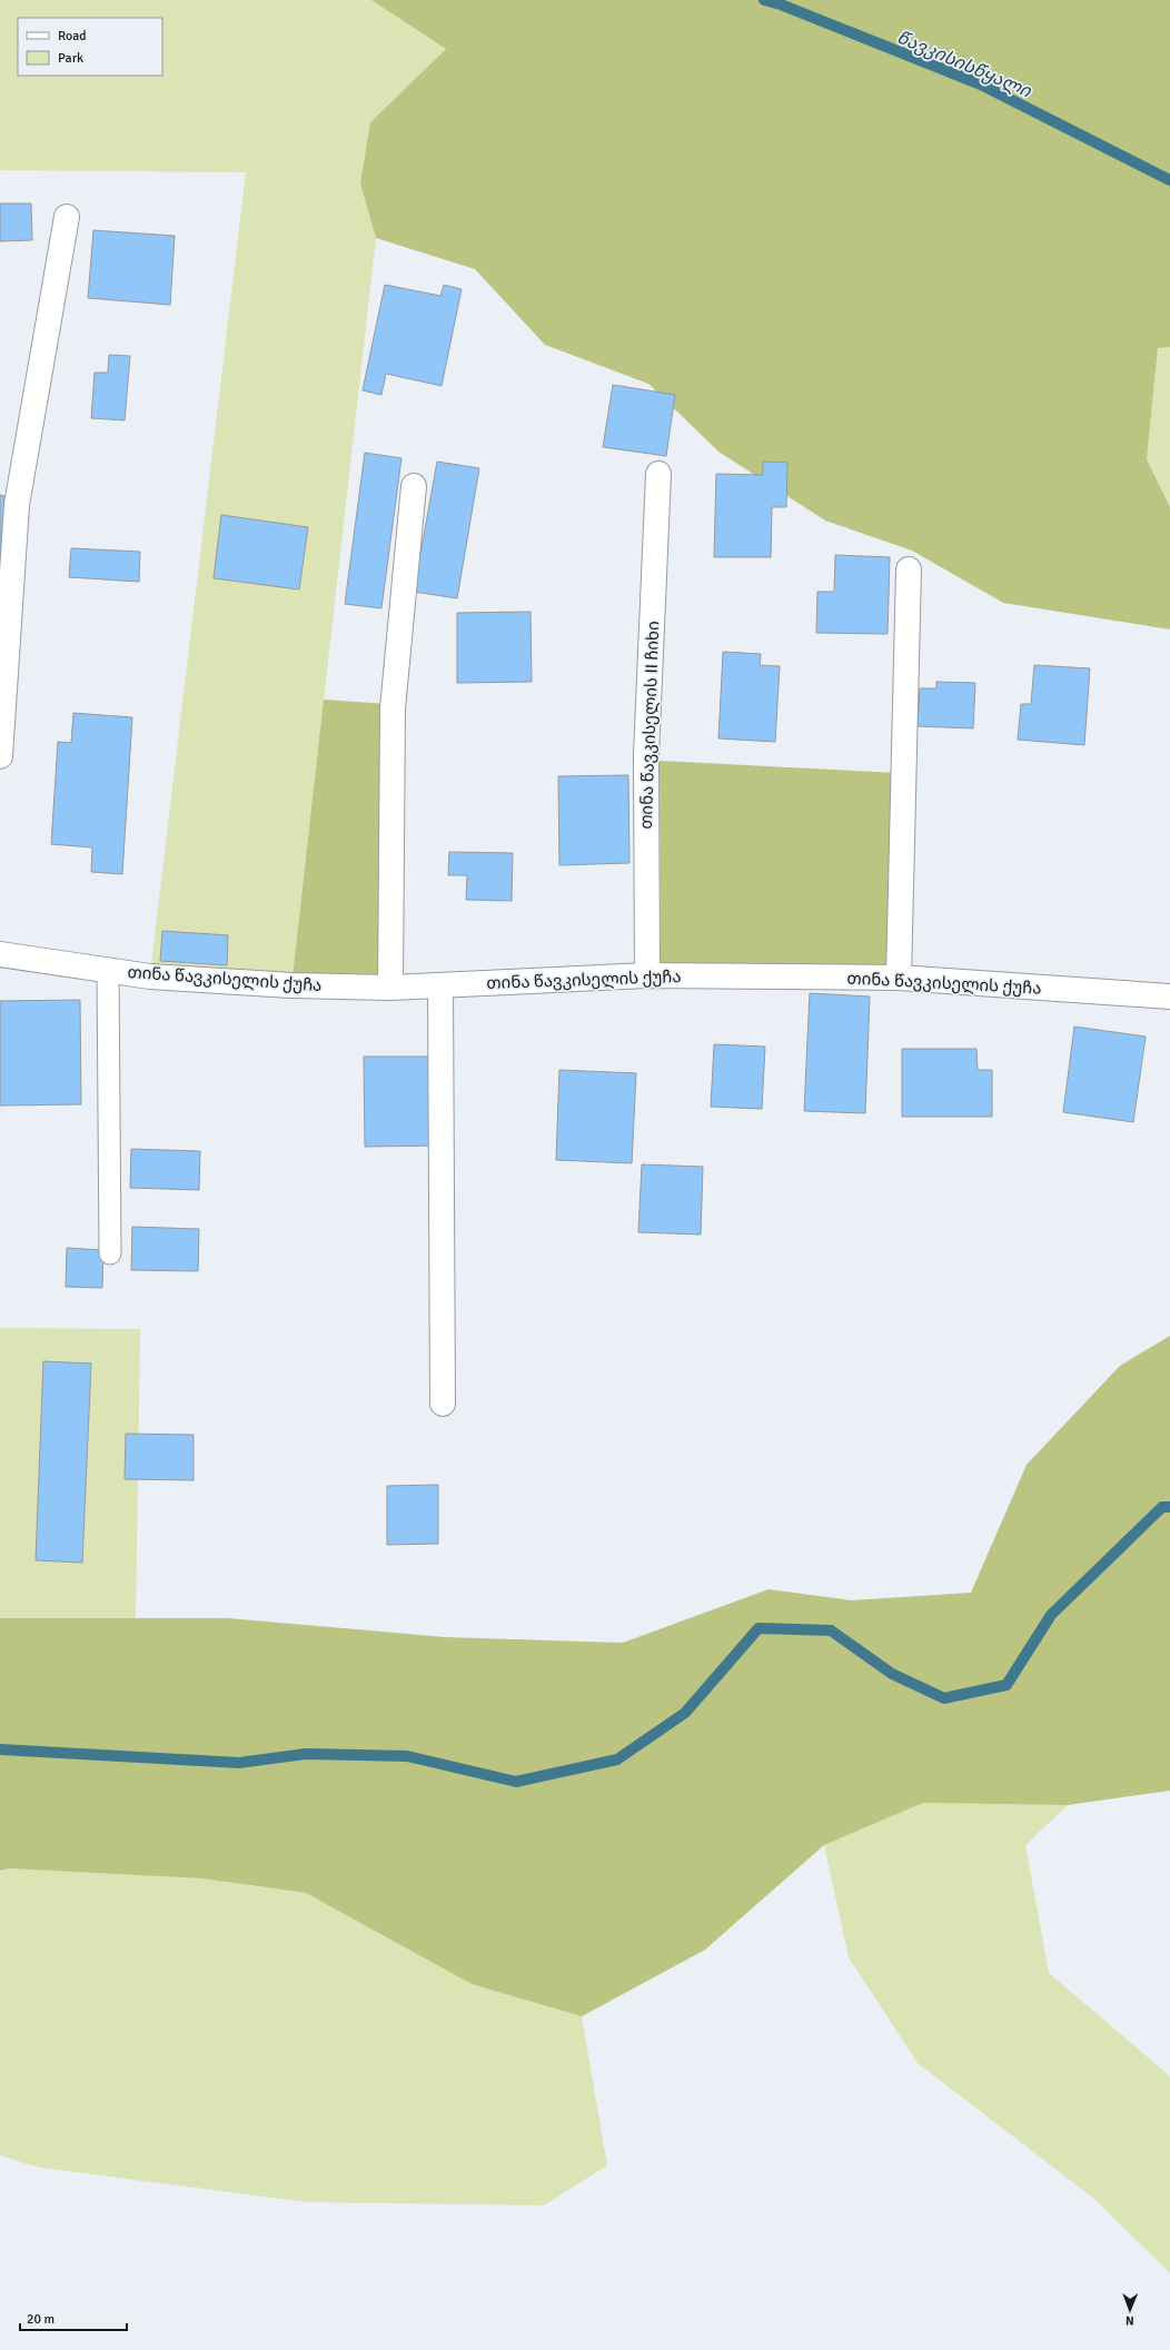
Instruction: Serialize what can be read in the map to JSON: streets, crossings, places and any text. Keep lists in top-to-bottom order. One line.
{"streets":{"street":["თინა წავკისელის II ჩიხი","თინა წავკისელის ქუჩა"]},"crossings":[["თინა წავკისელის II ჩიხი","თინა წავკისელის ქუჩა"]],"water":["წავკისისწყალი"],"legend":["Road","Park"],"scale_bar":"20 m","north":"bottom"}
